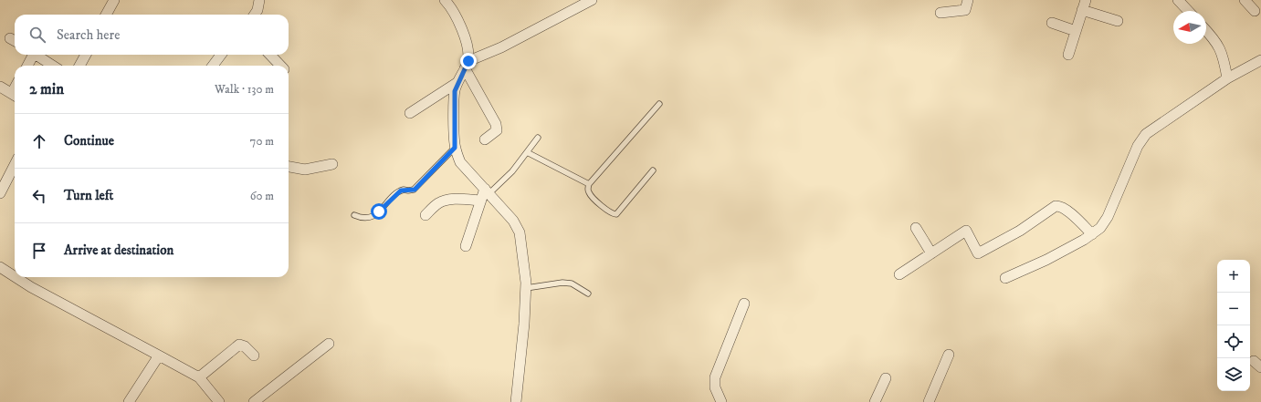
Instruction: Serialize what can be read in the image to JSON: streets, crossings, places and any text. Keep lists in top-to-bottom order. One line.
{"north":"left","page":{"search":"Search here","heading":["2 min","Walk · 130 m"],"list":[["Continue","70 m"],["Turn left","60 m"],"Arrive at destination"],"map_buttons":["+","−"]}}
